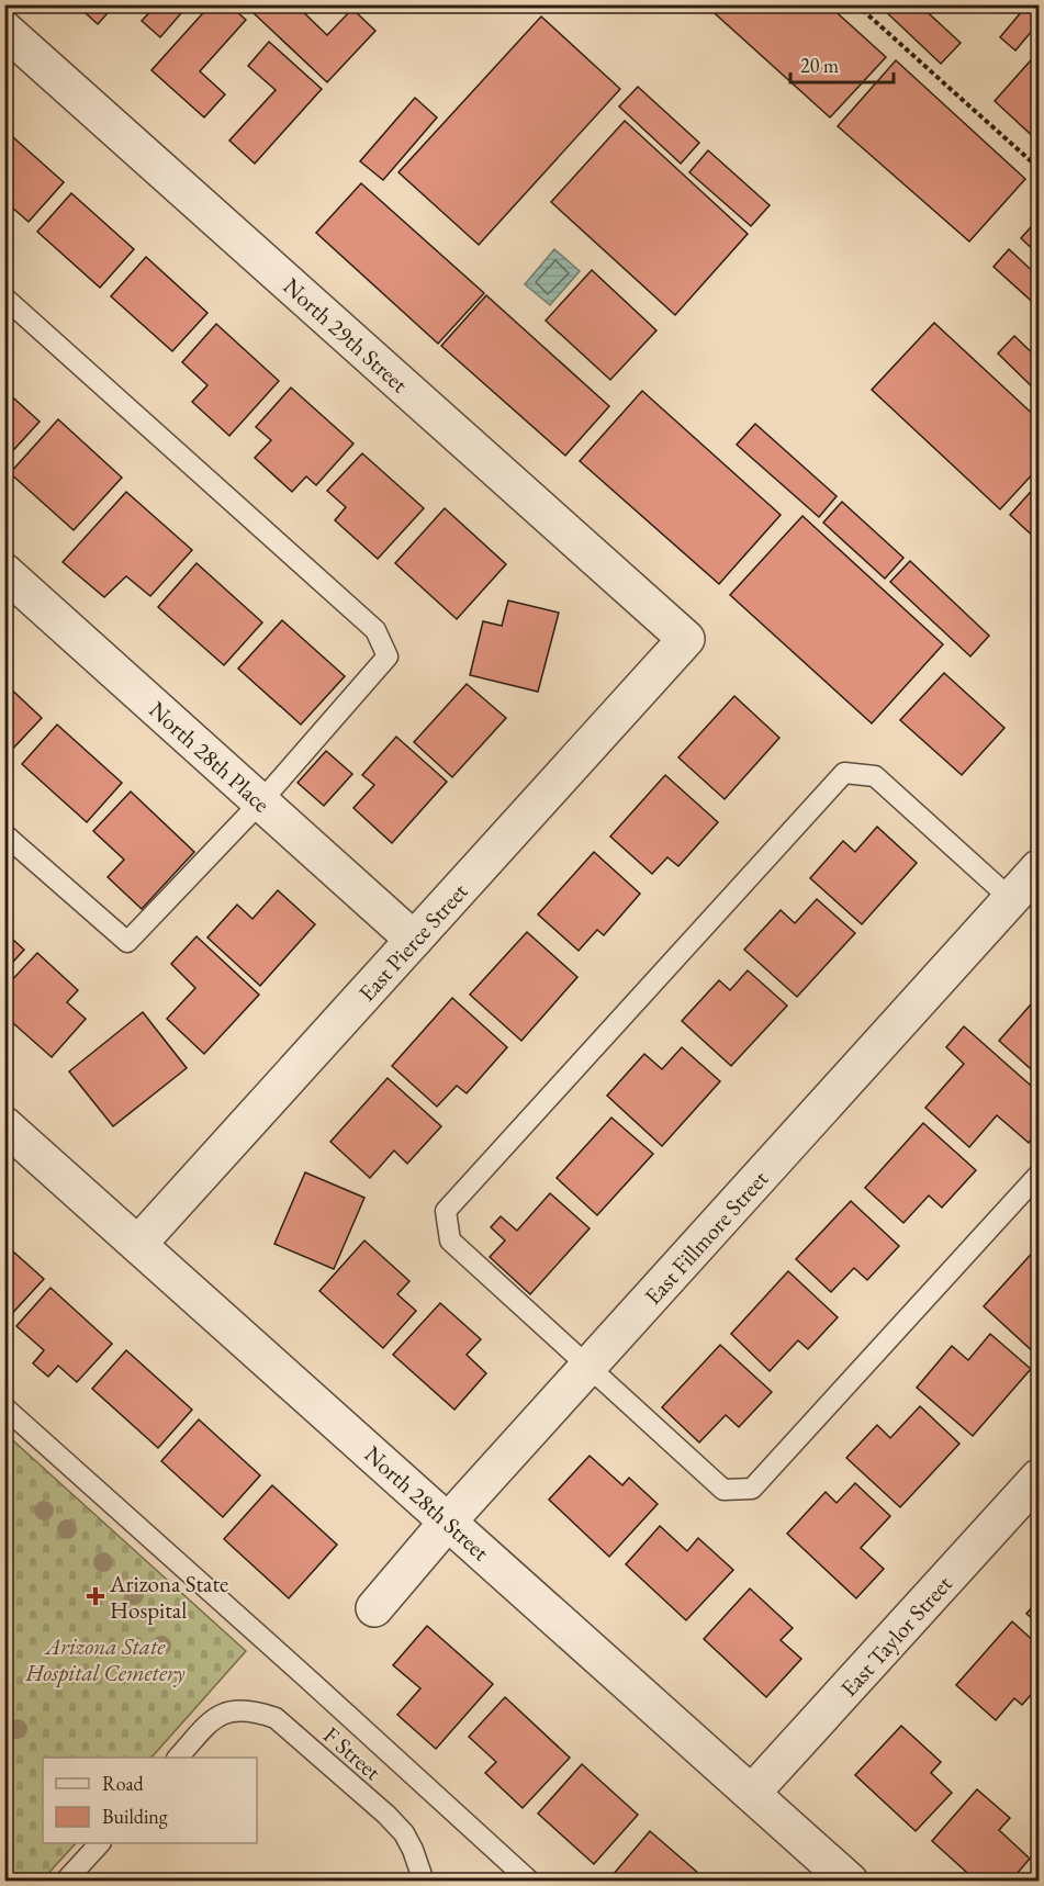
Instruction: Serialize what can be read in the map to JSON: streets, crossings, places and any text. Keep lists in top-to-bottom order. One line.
{"streets":{"street":["North 29th Street","North 28th Place","East Pierce Street","East Fillmore Street","North 28th Street","East Taylor Street"],"lane":["F Street"]},"crossings":[["North 29th Street","East Pierce Street"],["North 28th Place","East Pierce Street"],["East Pierce Street","North 28th Street"],["East Fillmore Street","North 28th Street"],["North 28th Street","East Taylor Street"]],"parks":["Arizona State Hospital Cemetery"],"places":{"health":["Arizona State Hospital"]},"legend":["Road","Building"],"scale_bar":"20 m"}
